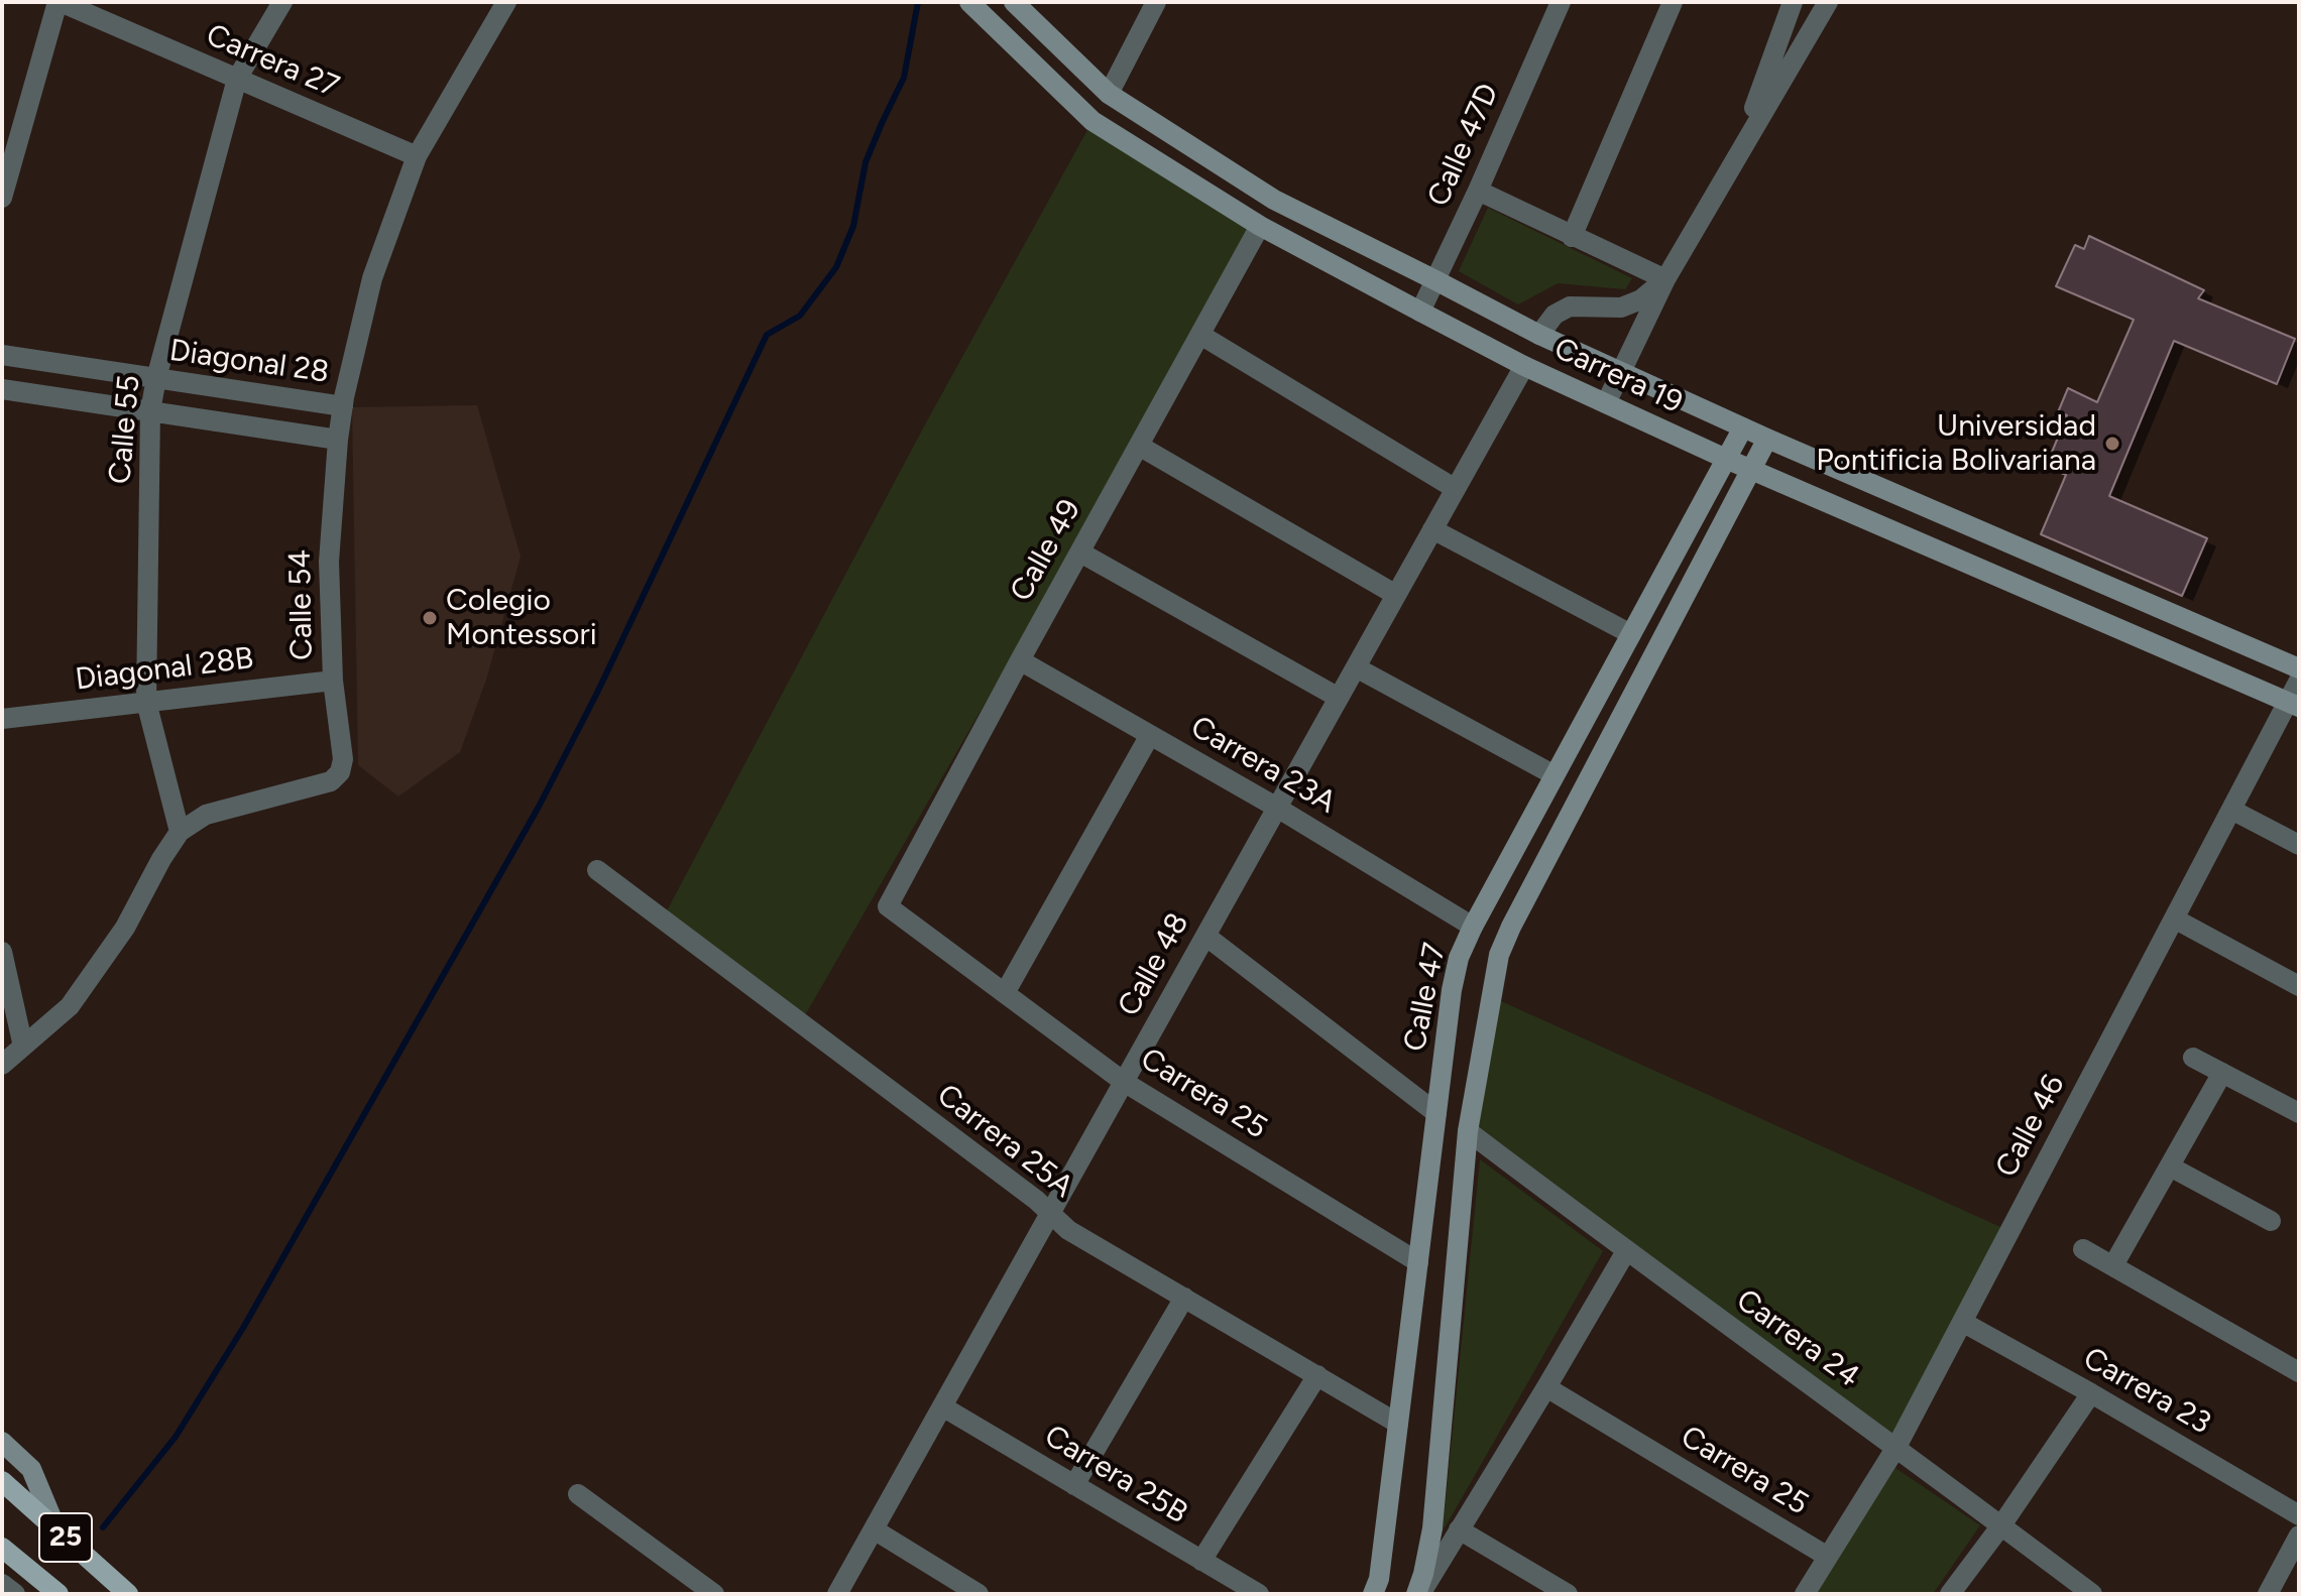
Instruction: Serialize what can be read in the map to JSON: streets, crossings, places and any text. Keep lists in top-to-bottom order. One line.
{"streets":{"main road":["Carrera 19","Calle 47","25"],"street":["Carrera 27","Calle 47D","Diagonal 28","Calle 55","Calle 49","Calle 54","Diagonal 28B","Carrera 23A","Calle 48","Carrera 25","Calle 46","Carrera 25A","Carrera 24","Carrera 23","Carrera 25B"]},"crossings":[["Carrera 27","Calle 55"],["Carrera 27","Calle 54"],["Calle 47D","Carrera 19"],["Diagonal 28","Calle 55"],["Diagonal 28","Calle 54"],["Carrera 19","Calle 49"],["Carrera 19","Calle 48"],["Carrera 19","Calle 47"],["Carrera 19","Calle 46"],["Calle 55","Calle 54"],["Calle 55","Diagonal 28B"],["Calle 49","Carrera 23A"],["Calle 49","Carrera 25"],["Calle 54","Diagonal 28B"],["Carrera 23A","Calle 48"],["Carrera 23A","Calle 47"],["Calle 48","Carrera 25"],["Calle 48","Carrera 25A"],["Calle 48","Carrera 25B"],["Calle 47","Carrera 25"],["Calle 47","Carrera 25A"],["Carrera 25","Calle 46"],["Calle 46","Carrera 24"],["Calle 46","Carrera 23"]],"places":["Universidad Pontificia Bolivariana","Colegio Montessori"]}
